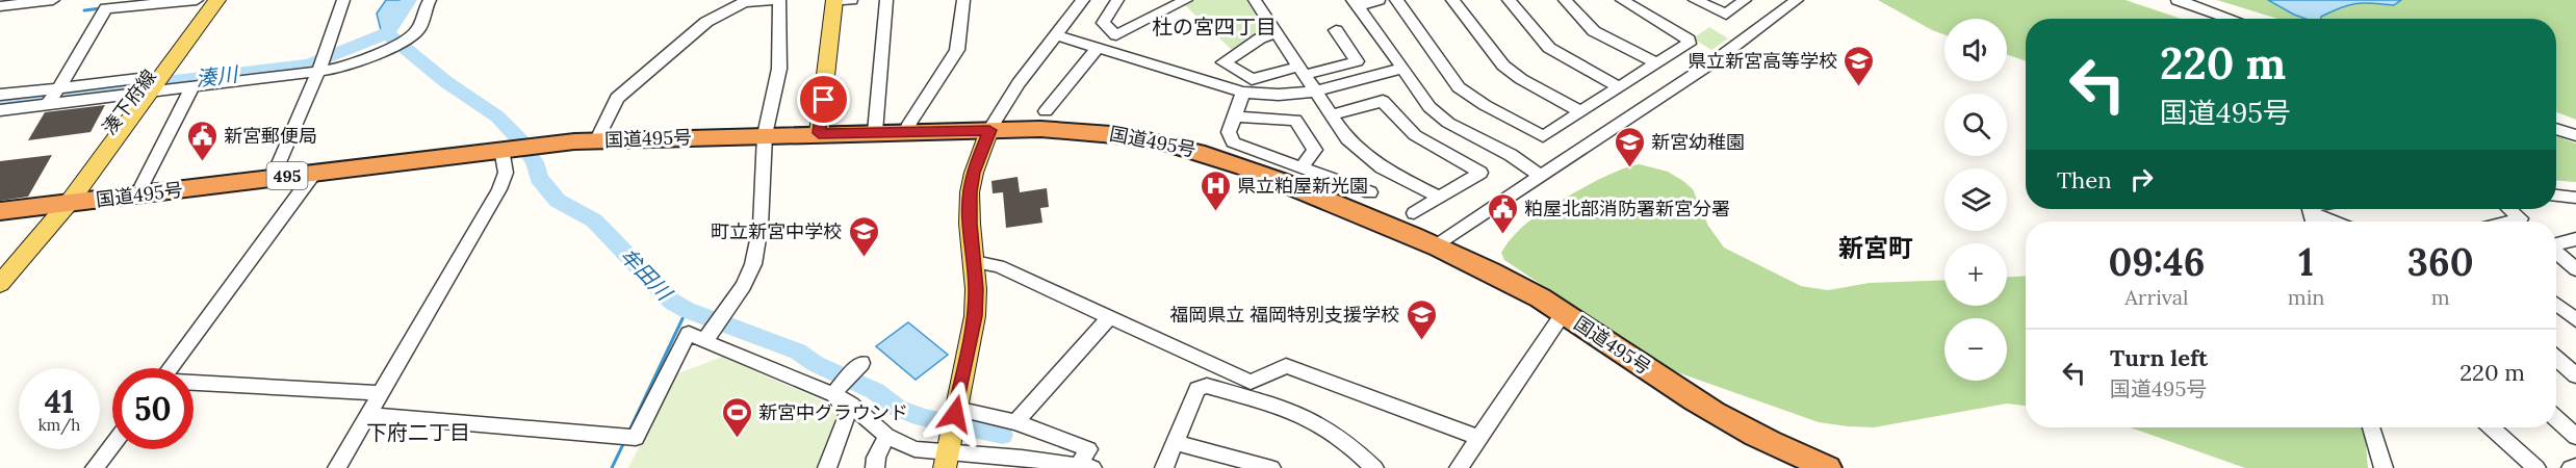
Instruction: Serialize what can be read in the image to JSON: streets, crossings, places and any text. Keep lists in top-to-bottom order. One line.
{"streets":{"highway":["国道495号","495"],"main road":["湊下府線"]},"crossings":[["湊下府線","国道495号"],["湊下府線","495"],["国道495号","495"]],"districts":["杜の宮四丁目","新宮町","下府二丁目"],"water":["湊川","牟田川"],"places":{"school or university":["県立新宮高等学校","新宮幼稚園","町立新宮中学校","福岡県立 福岡特別支援学校"],"public building":["新宮郵便局","粕屋北部消防署新宮分署"],"hospital":["県立粕屋新光園"],"sports":["新宮中グラウンド"]},"page":{"map_buttons":["+","−"],"turn":["220 m","国道495号"],"then":"Then","eta":["09:46","Arrival","1","min","360","m"],"list":[{"name":"Turn left","note":"国道495号","value":"220 m"}],"speed":"41 km/h","limit":"50"}}
